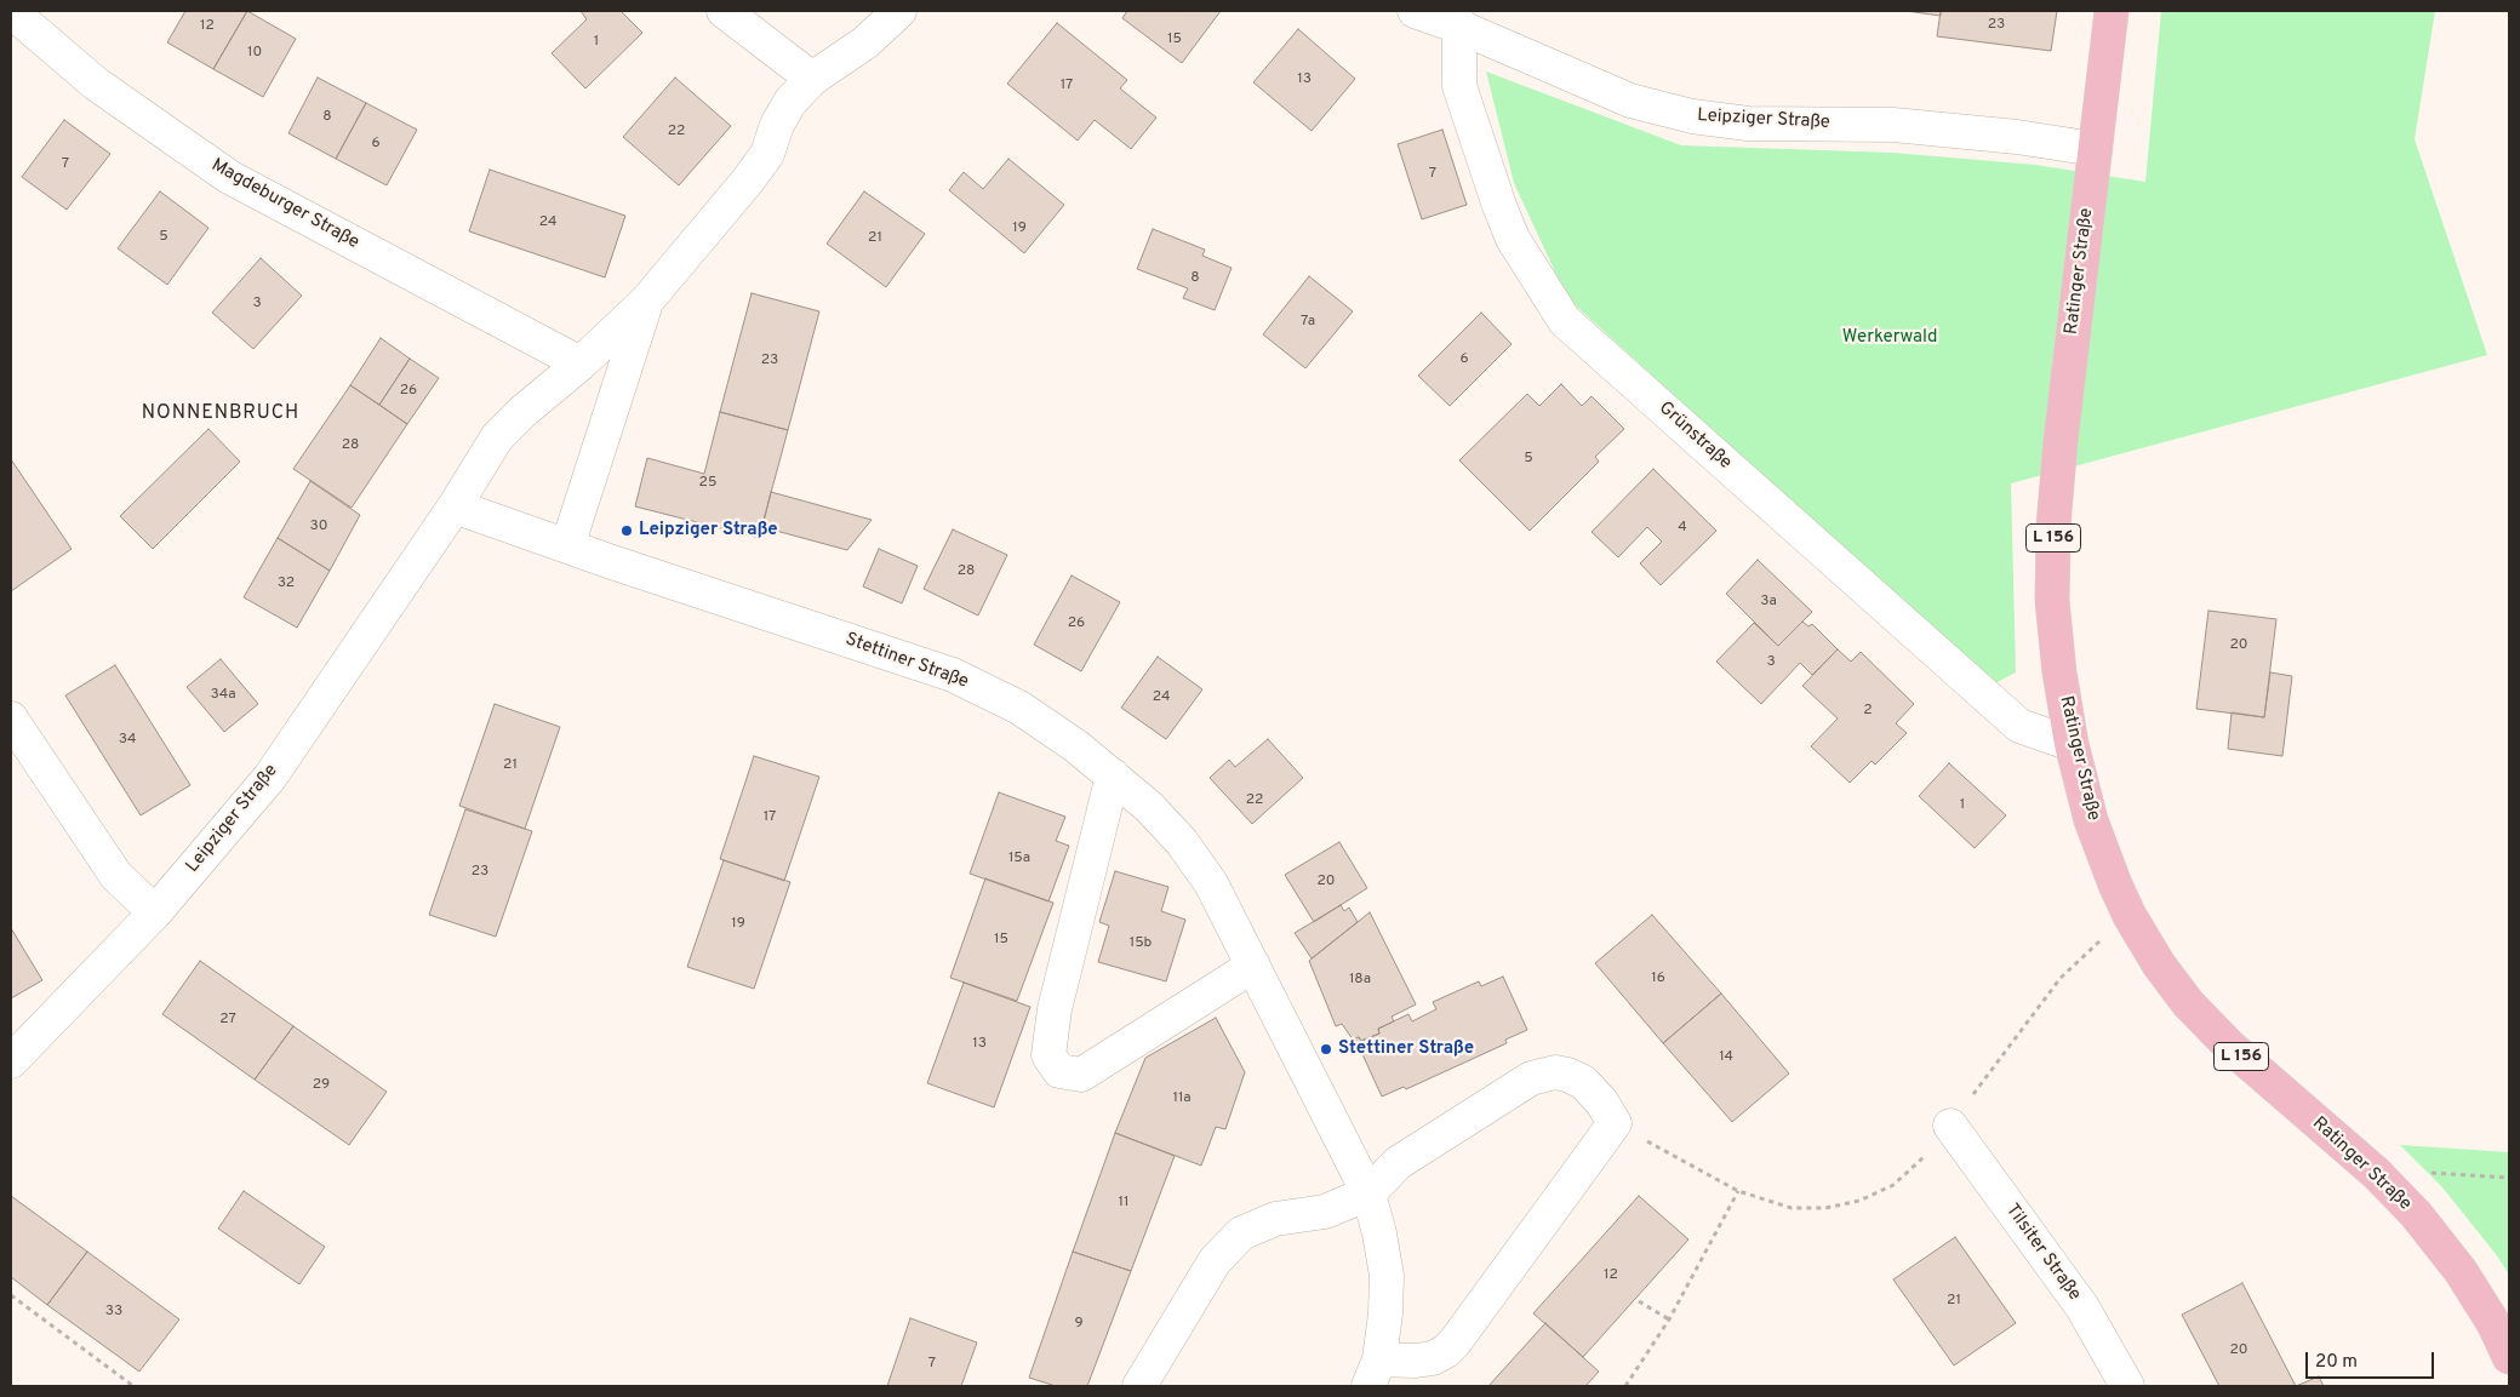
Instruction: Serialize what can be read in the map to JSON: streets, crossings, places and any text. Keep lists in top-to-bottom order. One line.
{"streets":{"main road":["Ratinger Straße","L 156"],"street":["Leipziger Straße","Magdeburger Straße","Grünstraße","Stettiner Straße","Tilsiter Straße"]},"crossings":[["Leipziger Straße","Magdeburger Straße"],["Leipziger Straße","Ratinger Straße"],["Leipziger Straße","Grünstraße"],["Leipziger Straße","Stettiner Straße"],["Ratinger Straße","Grünstraße"]],"districts":["NONNENBRUCH"],"parks":["Werkerwald"],"places":["Leipziger Straße","Stettiner Straße"],"house_numbers":["23","12","15","1","10","13","17","8","22","6","7","7","24","19","5","21","8","3","7a","6","23","26","28","5","25","30","4","28","32","3a","26","20","3","34a","24","2","34","21","22","1","17","15a","23","20","19","15","15b","16","18a","27","13","14","29","11a","11","12","21","33","9","20","7"],"scale_bar":"20 m"}
